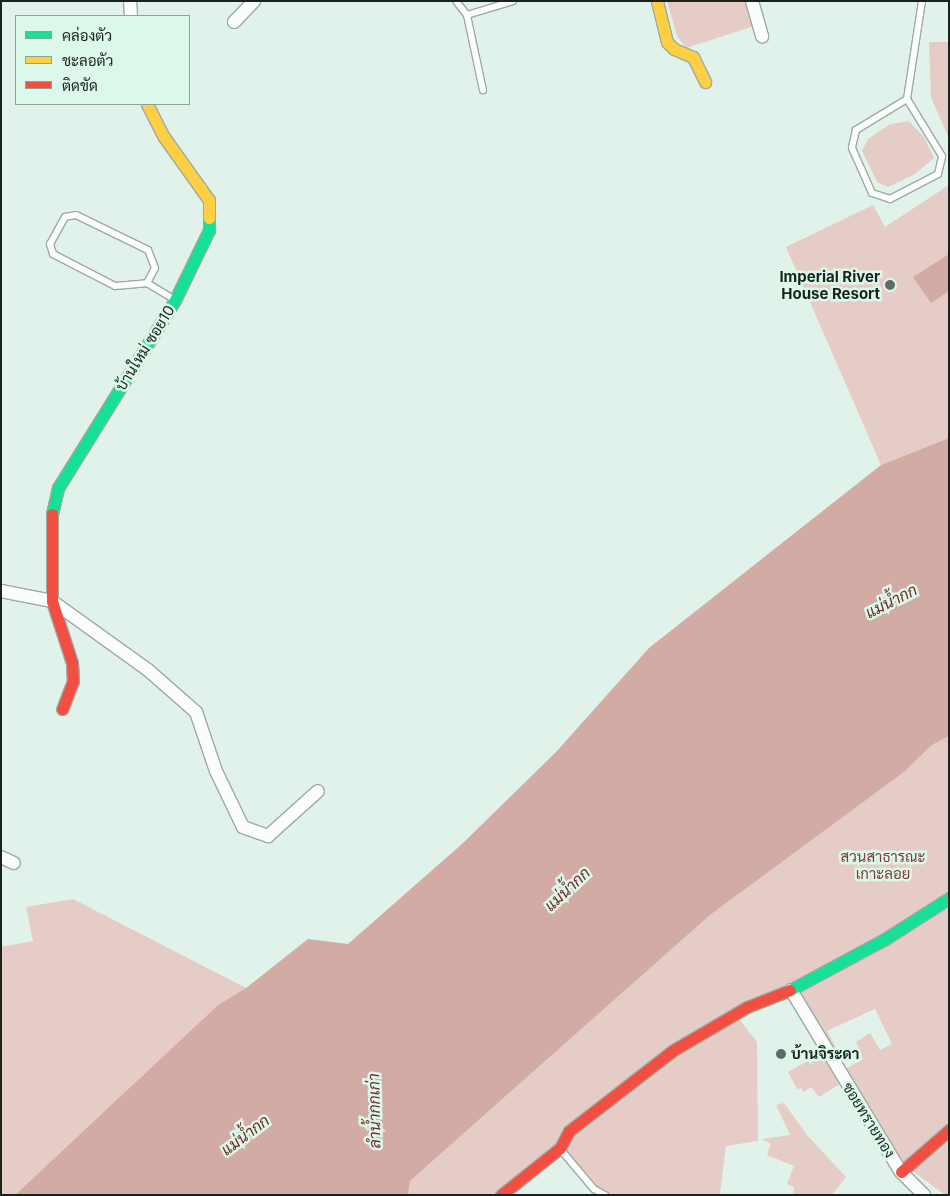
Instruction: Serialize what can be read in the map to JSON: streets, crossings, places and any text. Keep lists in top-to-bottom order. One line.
{"streets":{"street":["บ้านใหม่ ซอย10","ซอยทรายทอง"]},"water":["แม่น้ำกก","ลำน้ำกกเก่า"],"parks":["สวนสาธารณะ เกาะลอย"],"places":["Imperial River House Resort","บ้านจิระดา"],"legend":["คล่องตัว","ชะลอตัว","ติดขัด"]}
